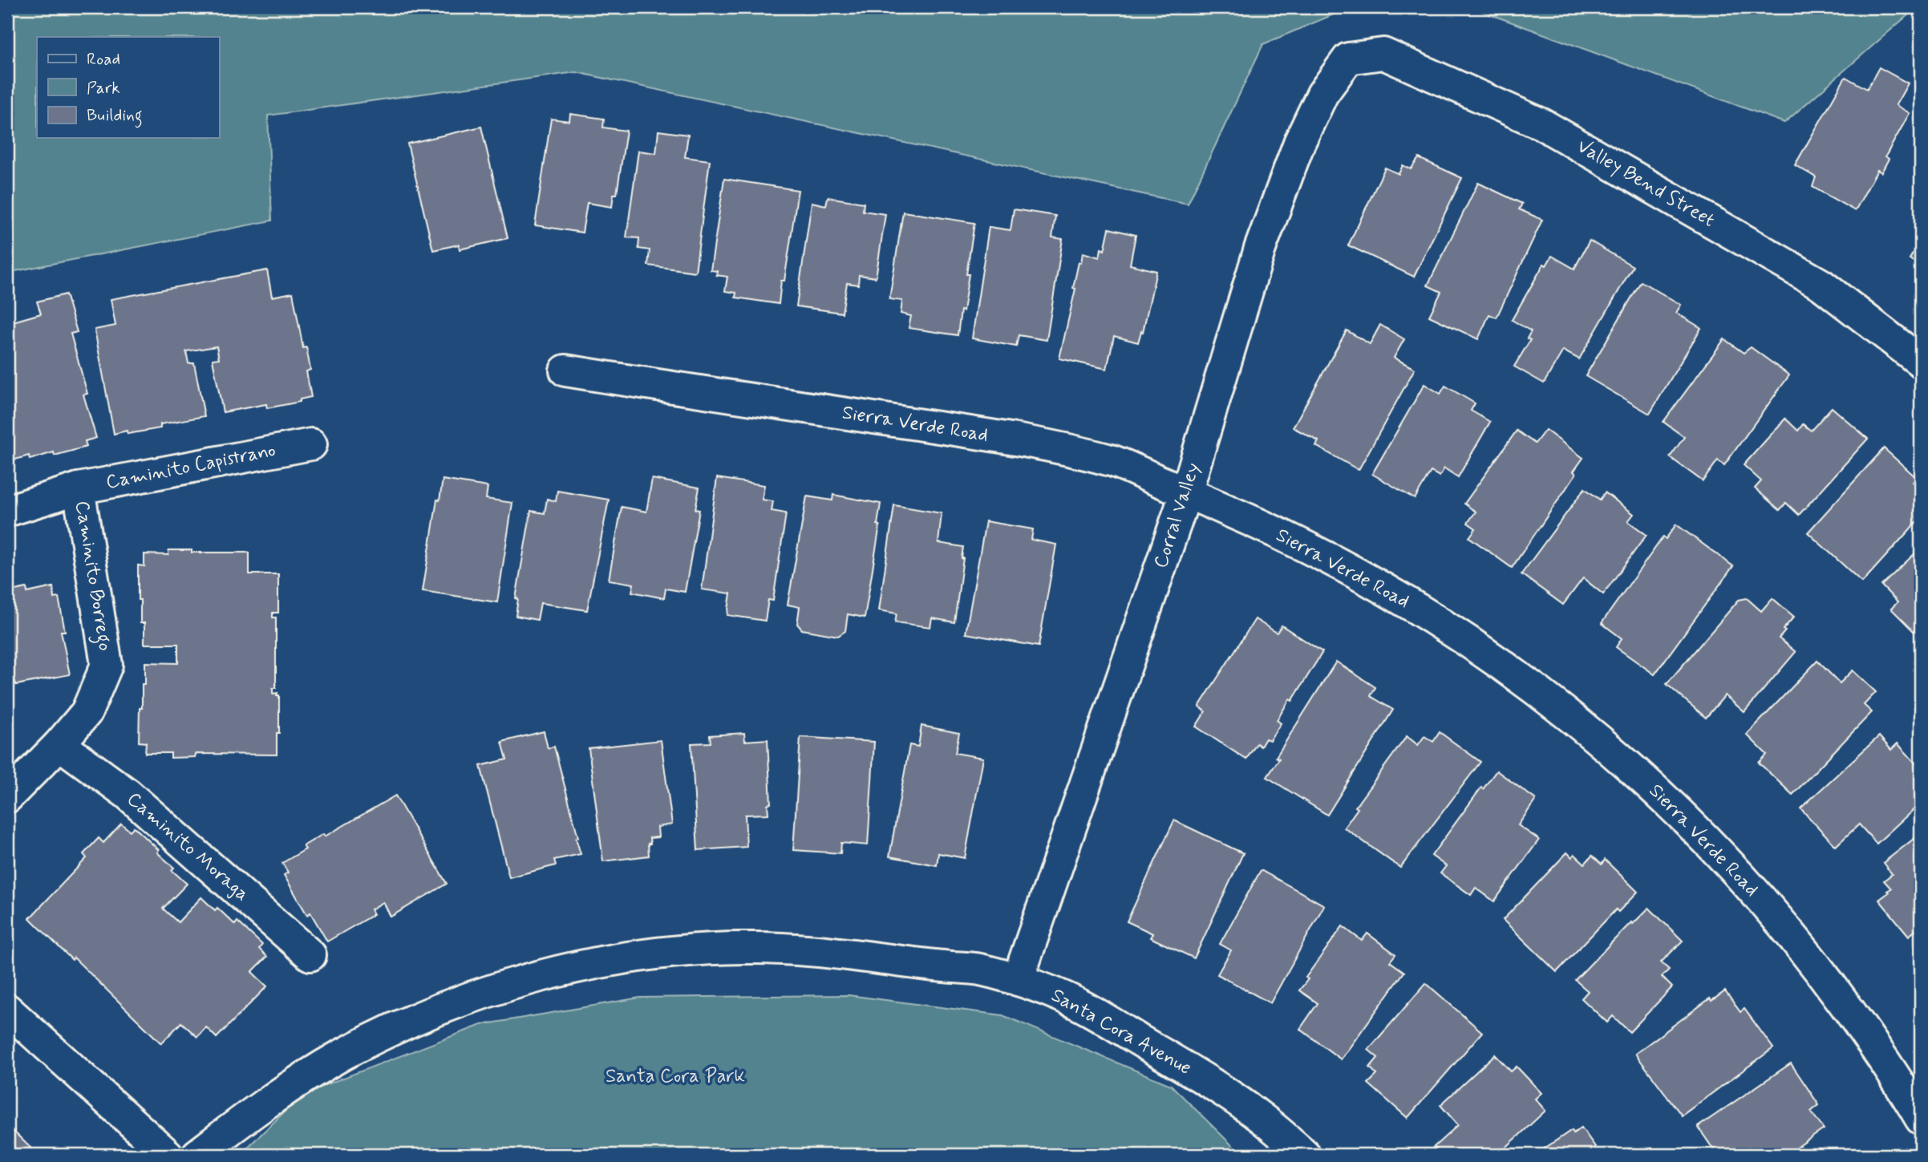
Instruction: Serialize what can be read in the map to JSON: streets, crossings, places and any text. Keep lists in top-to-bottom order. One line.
{"streets":{"street":["Valley Bend Street","Sierra Verde Road","Caminito Capistrano","Corral Valley","Caminito Borrego","Caminito Moraga","Santa Cora Avenue"]},"crossings":[["Valley Bend Street","Corral Valley"],["Sierra Verde Road","Corral Valley"],["Caminito Capistrano","Caminito Borrego"],["Corral Valley","Santa Cora Avenue"],["Caminito Borrego","Caminito Moraga"]],"parks":["Santa Cora Park"],"legend":["Road","Park","Building"]}
